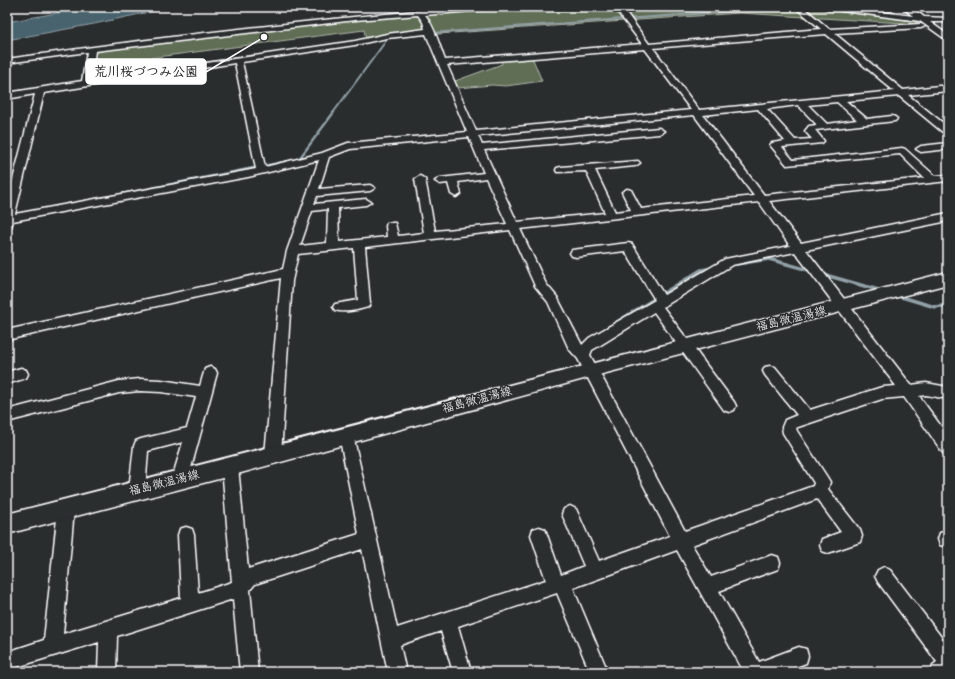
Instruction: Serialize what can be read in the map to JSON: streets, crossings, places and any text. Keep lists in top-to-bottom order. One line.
{"streets":{"main road":["福島微温湯線"]},"places":["荒川桜づつみ公園"]}
